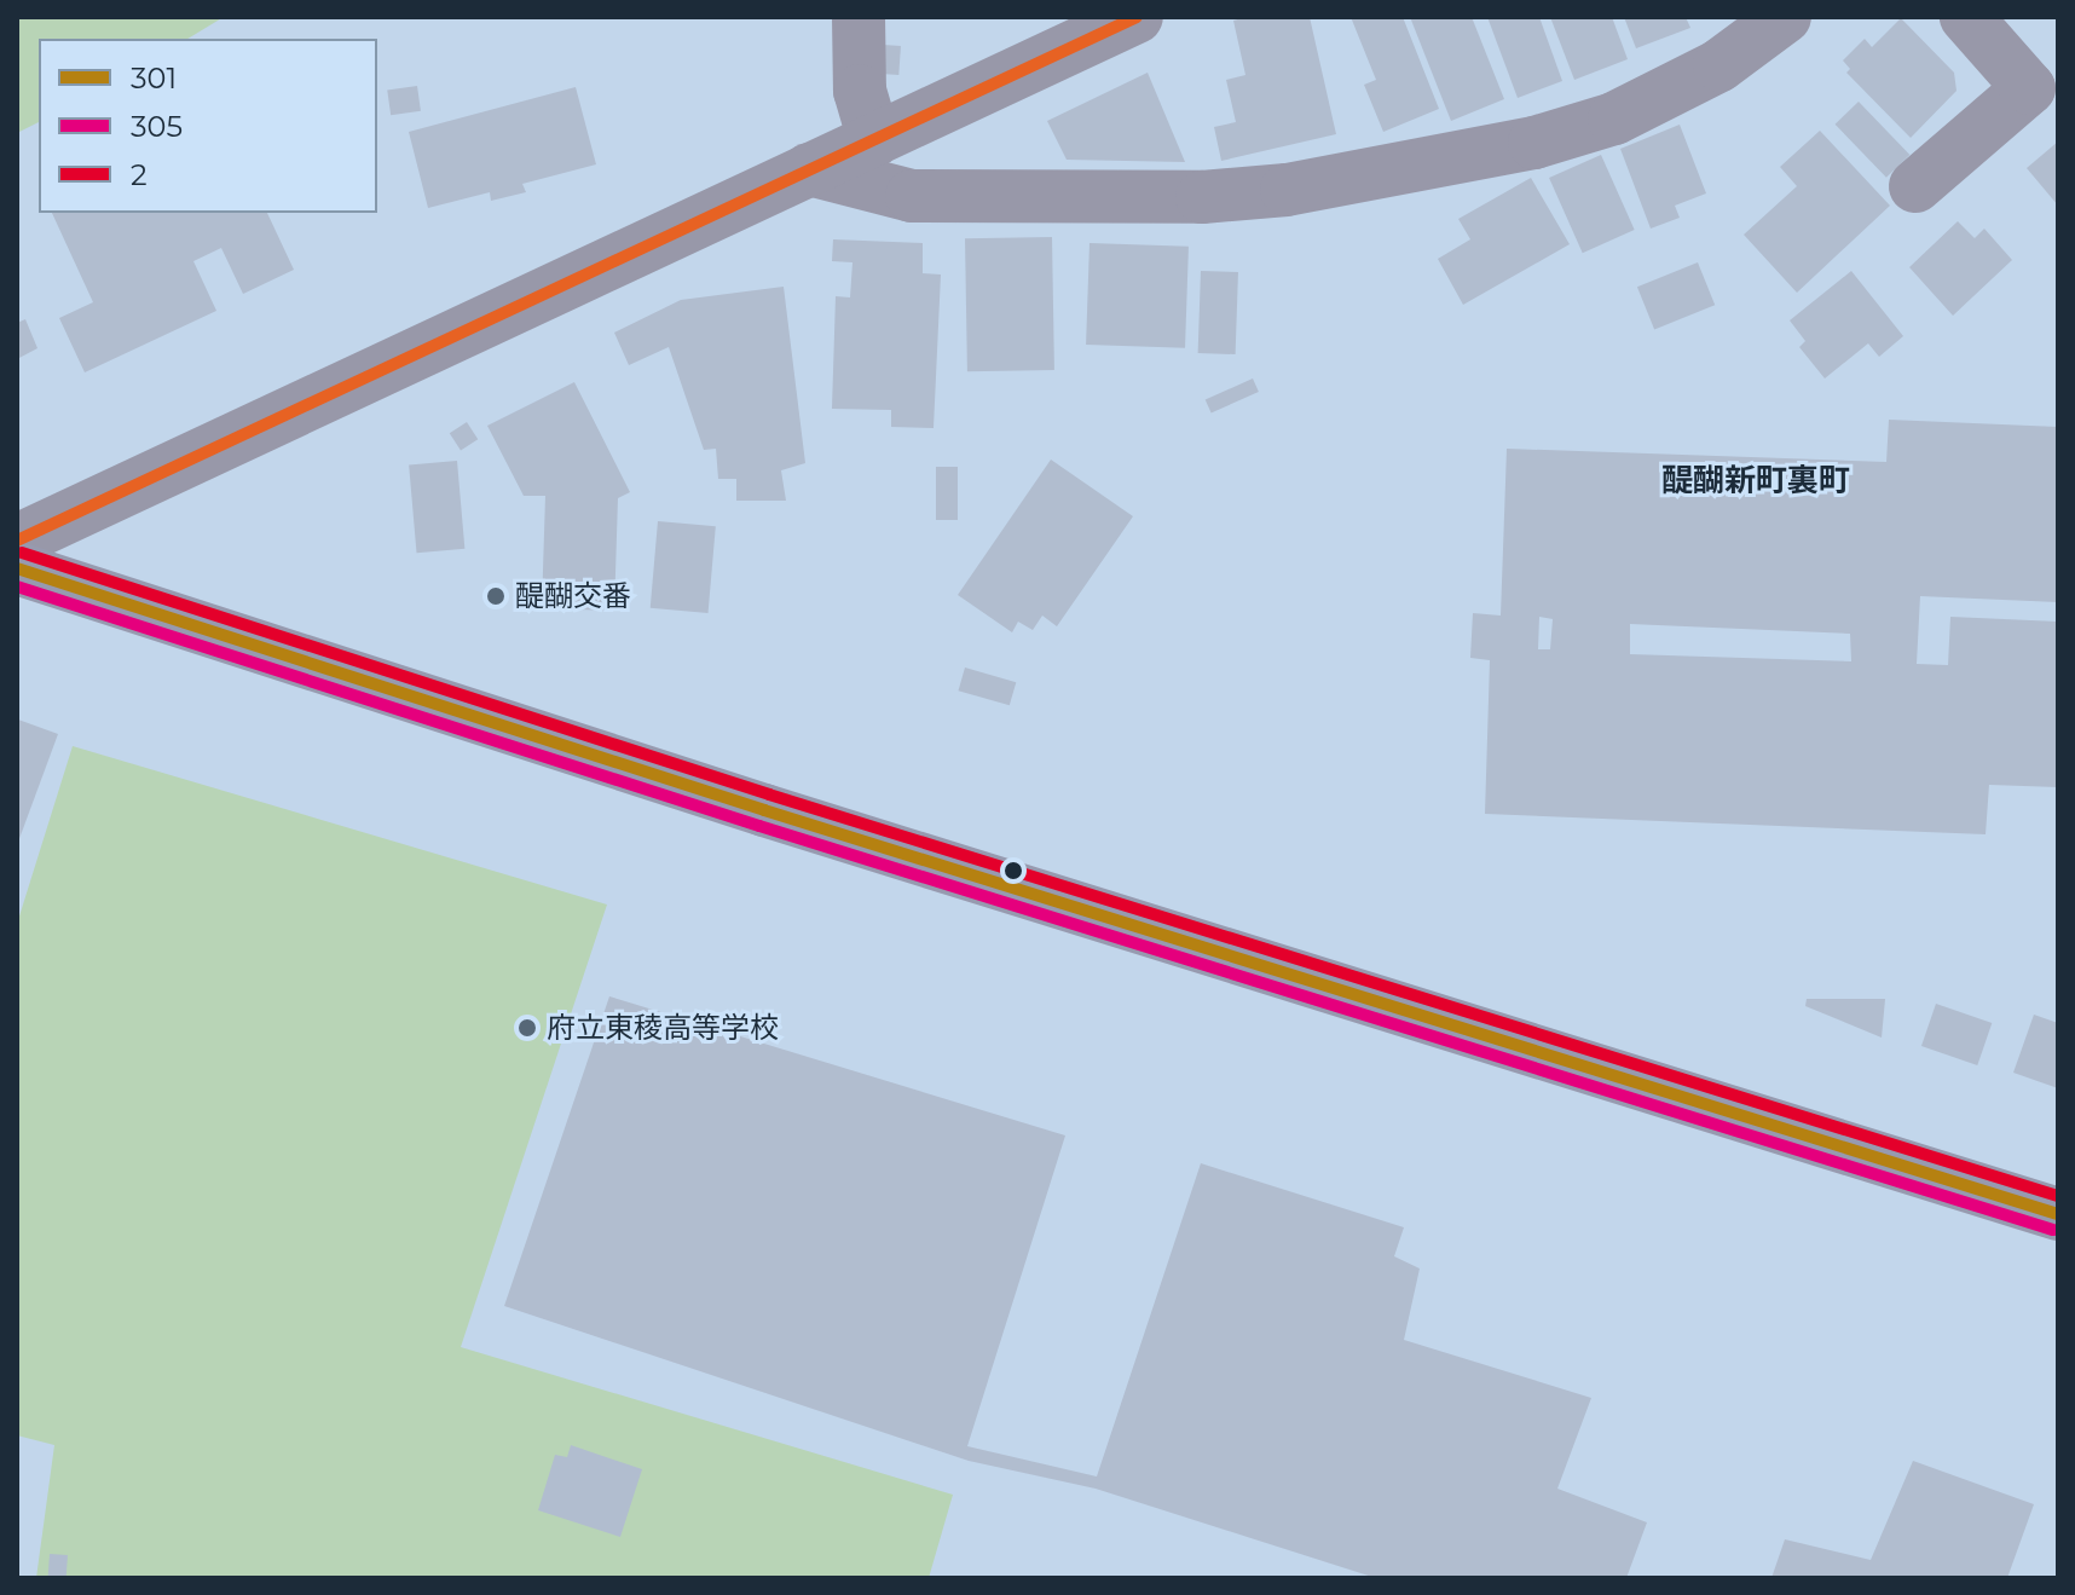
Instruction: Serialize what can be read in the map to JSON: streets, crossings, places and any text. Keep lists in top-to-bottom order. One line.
{"districts":["醍醐新町裏町"],"places":["醍醐交番","府立東稜高等学校"],"lines":["transit line 2","transit line 301","transit line 305"],"legend":["301","305","2"]}
